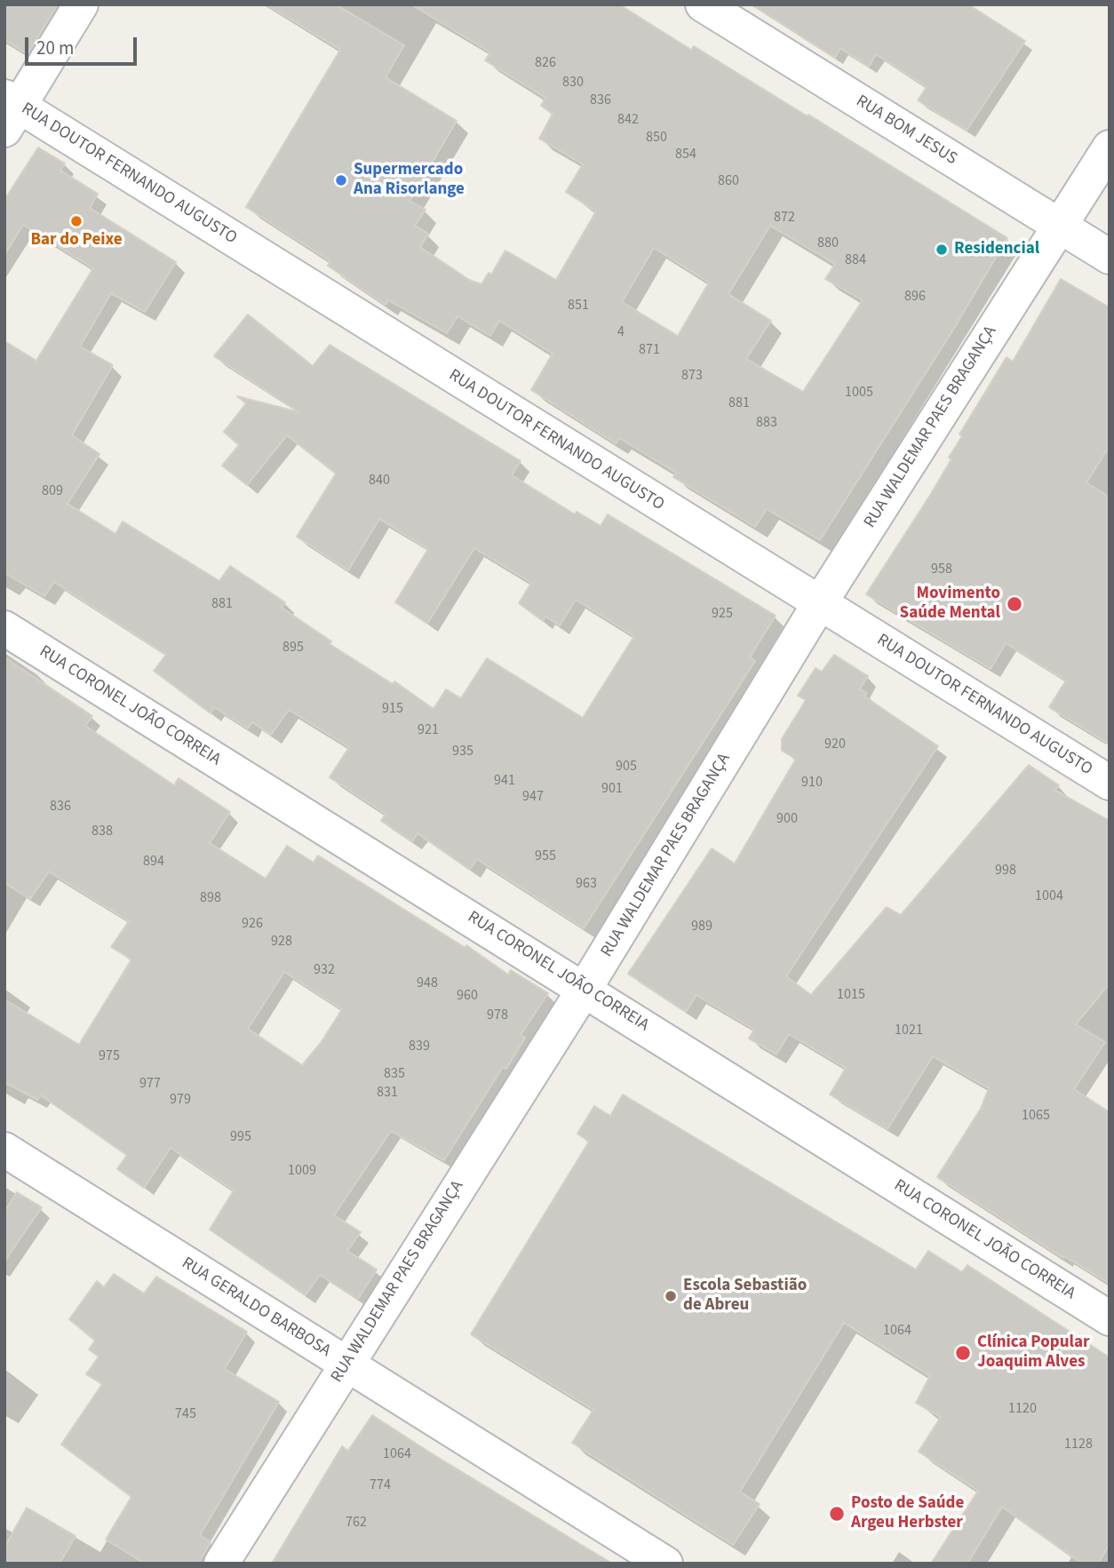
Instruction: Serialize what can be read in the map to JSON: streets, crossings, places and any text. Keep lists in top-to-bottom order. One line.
{"streets":{"street":["RUA BOM JESUS","RUA DOUTOR FERNANDO AUGUSTO","RUA WALDEMAR PAES BRAGANÇA","RUA CORONEL JOÃO CORREIA","RUA GERALDO BARBOSA"]},"crossings":[["RUA BOM JESUS","RUA WALDEMAR PAES BRAGANÇA"],["RUA DOUTOR FERNANDO AUGUSTO","RUA WALDEMAR PAES BRAGANÇA"],["RUA WALDEMAR PAES BRAGANÇA","RUA CORONEL JOÃO CORREIA"],["RUA WALDEMAR PAES BRAGANÇA","RUA GERALDO BARBOSA"]],"places":["Supermercado Ana Risorlange","Bar do Peixe","Residencial","Movimento Saúde Mental","Escola Sebastião de Abreu","Clínica Popular Joaquim Alves","Posto de Saúde Argeu Herbster"],"house_numbers":["826","830","836","842","850","854","860","872","880","884","896","851","4","871","873","1005","881","883","840","809","958","881","925","895","915","921","920","935","905","941","910","901","947","836","900","838","955","894","998","963","1004","898","926","989","928","932","948","1015","960","978","1021","839","975","835","977","831","979","1065","995","1009","1064","1120","745","1128","1064","774","762"],"scale_bar":"20 m"}
